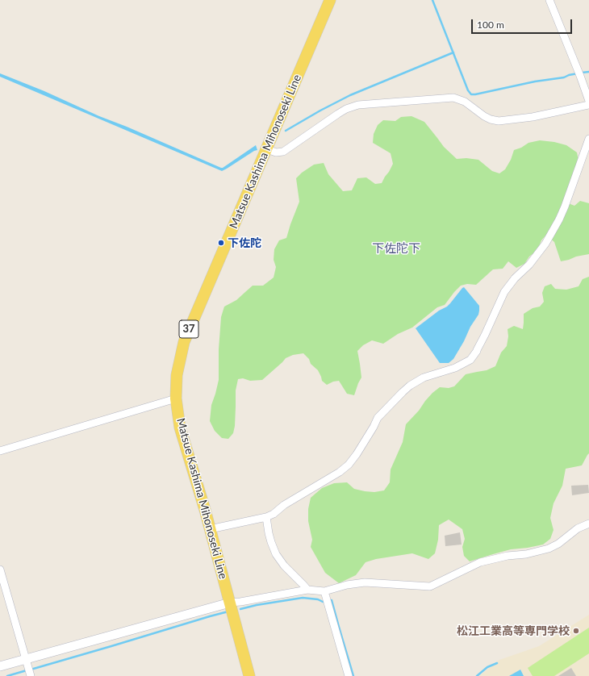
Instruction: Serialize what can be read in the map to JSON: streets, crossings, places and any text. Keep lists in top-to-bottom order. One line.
{"streets":{"main road":["Matsue Kashima Mihonoseki Line","37"]},"districts":["下佐陀下"],"places":["下佐陀","松江工業高等専門学校"],"scale_bar":"100 m"}
